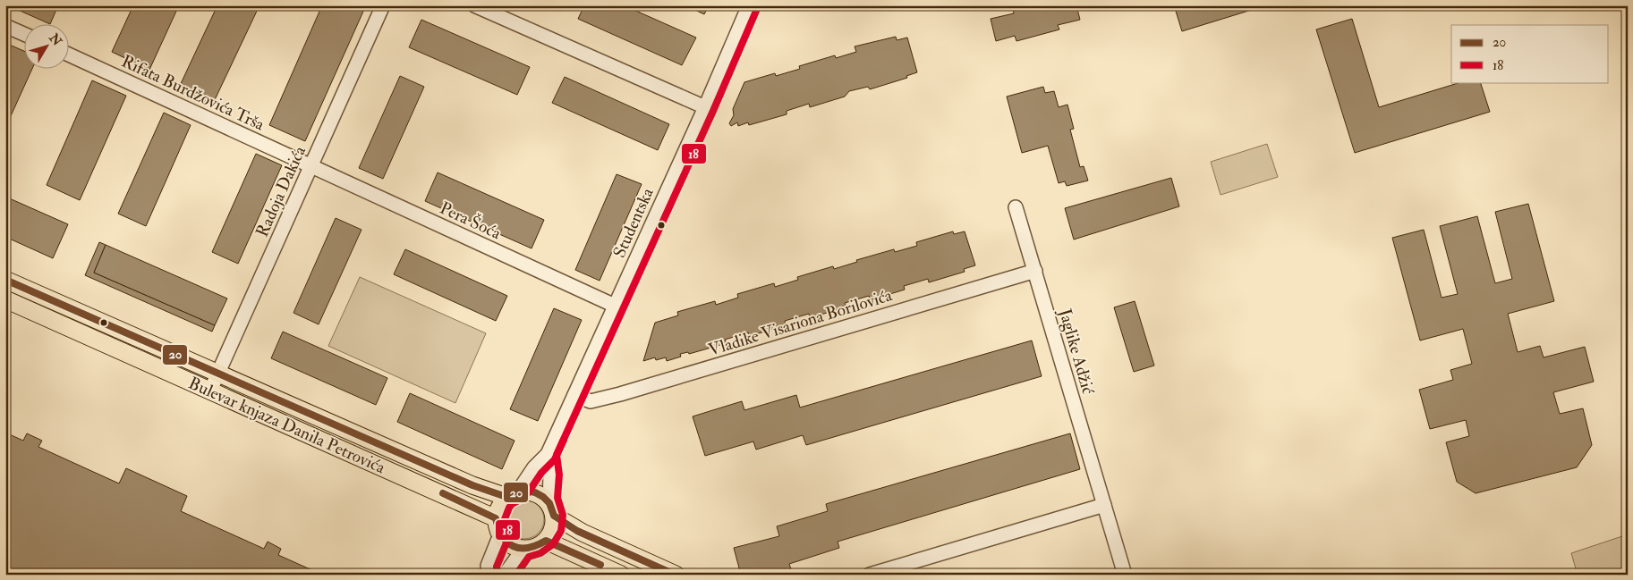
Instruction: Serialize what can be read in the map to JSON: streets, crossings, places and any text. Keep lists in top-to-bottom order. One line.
{"streets":{"main road":["Bulevar knjaza Danila Petrovića"],"street":["Rifata Burdžovića Trša","Radoja Dakića","Pera Šoća","Studentska","Vladike Visariona Borilovića","Jaglike Adžić"]},"crossings":[["Rifata Burdžovića Trša","Radoja Dakića"],["Rifata Burdžovića Trša","Pera Šoća"],["Radoja Dakića","Pera Šoća"],["Radoja Dakića","Bulevar knjaza Danila Petrovića"],["Pera Šoća","Studentska"],["Studentska","Vladike Visariona Borilovića"],["Studentska","Bulevar knjaza Danila Petrovića"],["Vladike Visariona Borilovića","Jaglike Adžić"]],"lines":["transit line 18","transit line 20"],"legend":["20","18"],"north":"top right"}
